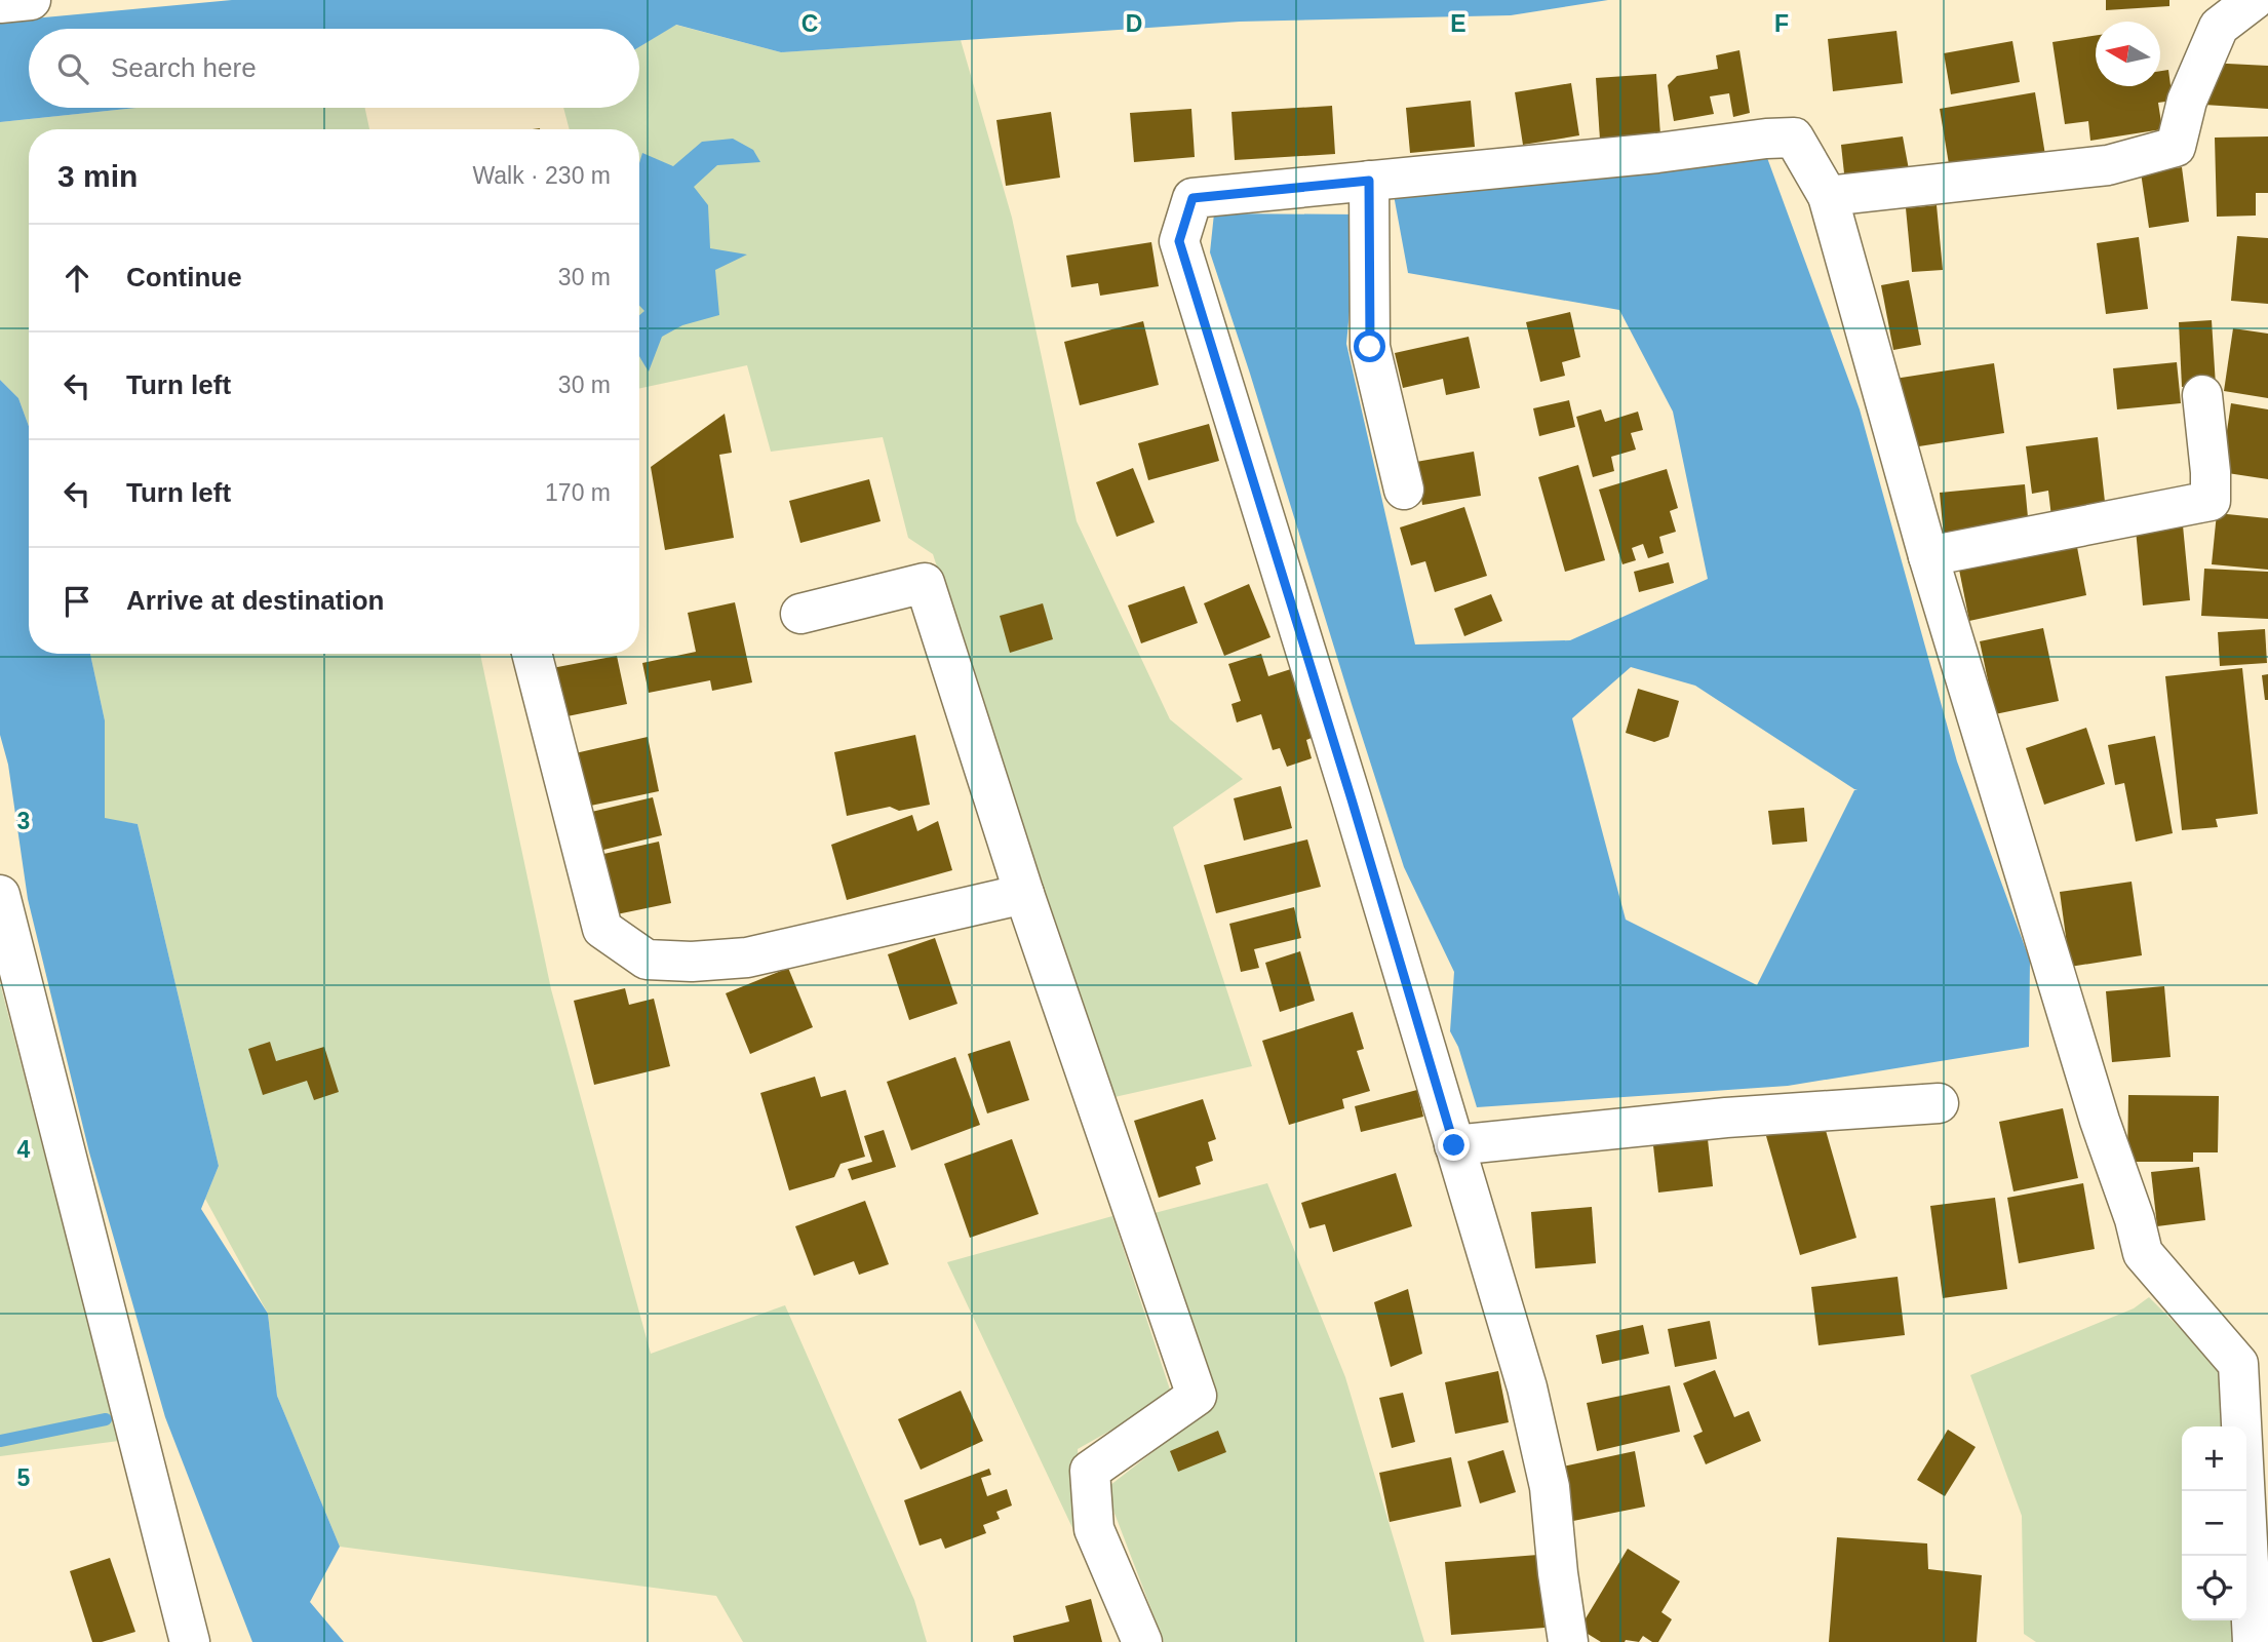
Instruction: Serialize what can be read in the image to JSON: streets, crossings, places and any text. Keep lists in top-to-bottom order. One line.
{"north":"left","page":{"search":"Search here","heading":["3 min","Walk · 230 m"],"list":[["Continue","30 m"],["Turn left","30 m"],["Turn left","170 m"],"Arrive at destination"],"map_buttons":["+","−"]},"grid":{"columns":["C","D","E","F"],"rows":["3","4","5"]}}
